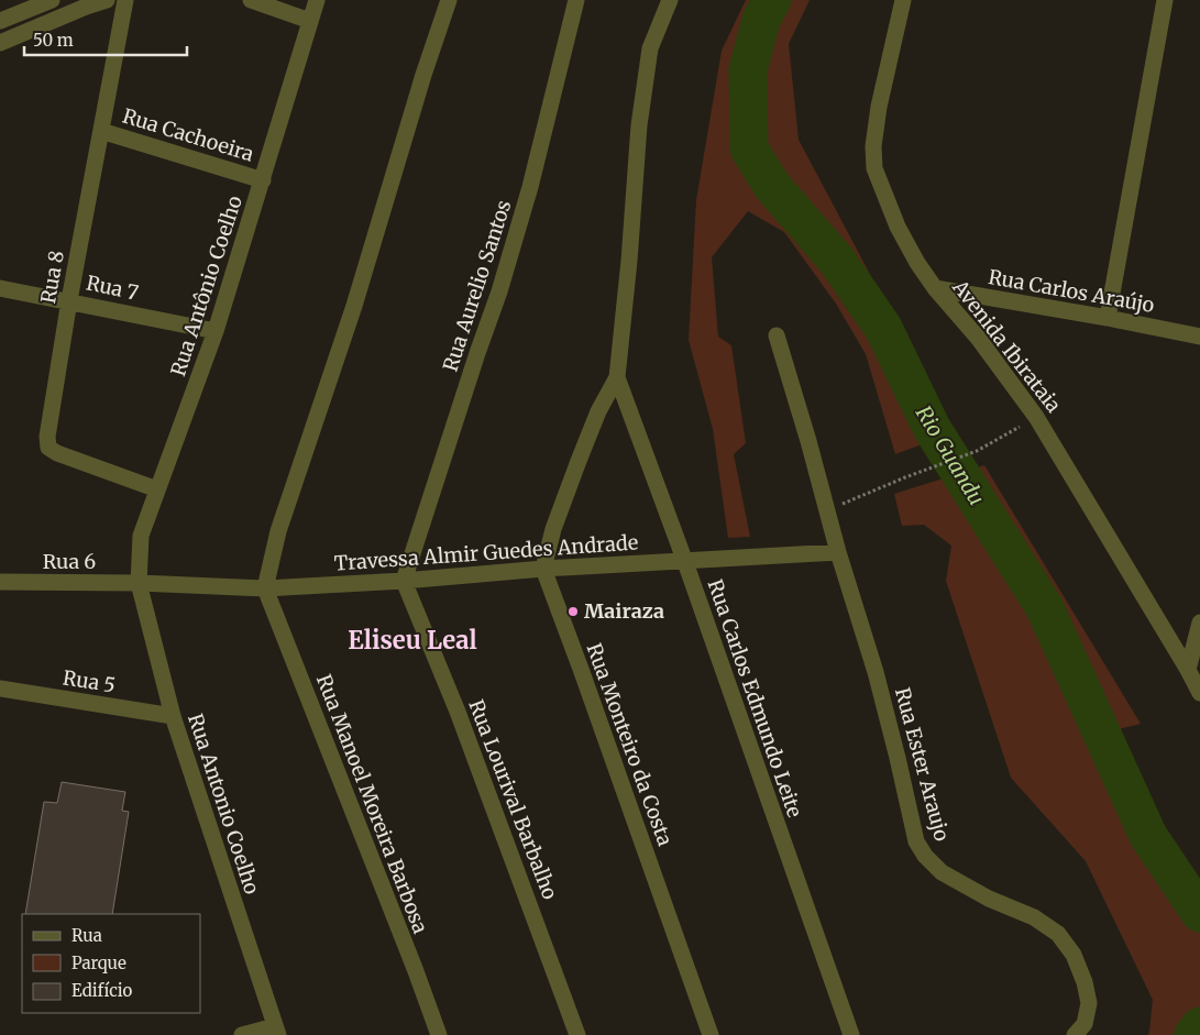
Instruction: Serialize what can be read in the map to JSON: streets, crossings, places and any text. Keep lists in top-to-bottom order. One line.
{"streets":{"street":["Rua Cachoeira","Rua 8","Rua Antônio Coelho","Rua Aurelio Santos","Rua 7","Rua Carlos Araújo","Avenida Ibirataia","Travessa Almir Guedes Andrade","Rua 6","Rua 5","Rua Carlos Edmundo Leite","Rua Monteiro da Costa","Rua Ester Araujo","Rua Lourival Barbalho","Rua Antonio Coelho","Rua Manoel Moreira Barbosa"]},"crossings":[["Rua Cachoeira","Rua 8"],["Rua Cachoeira","Rua Antônio Coelho"],["Rua 8","Rua Antônio Coelho"],["Rua 8","Rua 7"],["Rua Antônio Coelho","Rua 7"],["Rua Antônio Coelho","Travessa Almir Guedes Andrade"],["Rua Antônio Coelho","Rua 6"],["Rua Antônio Coelho","Rua Antonio Coelho"],["Rua Aurelio Santos","Travessa Almir Guedes Andrade"],["Rua Aurelio Santos","Rua Lourival Barbalho"],["Rua Carlos Araújo","Avenida Ibirataia"],["Travessa Almir Guedes Andrade","Rua 6"],["Travessa Almir Guedes Andrade","Rua Carlos Edmundo Leite"],["Travessa Almir Guedes Andrade","Rua Monteiro da Costa"],["Travessa Almir Guedes Andrade","Rua Ester Araujo"],["Travessa Almir Guedes Andrade","Rua Lourival Barbalho"],["Travessa Almir Guedes Andrade","Rua Antonio Coelho"],["Travessa Almir Guedes Andrade","Rua Manoel Moreira Barbosa"],["Rua 6","Rua Antonio Coelho"],["Rua 5","Rua Antonio Coelho"]],"districts":["Eliseu Leal"],"water":["Rio Guandu"],"places":["Mairaza"],"legend":["Rua","Parque","Edifício"],"scale_bar":"50 m"}
